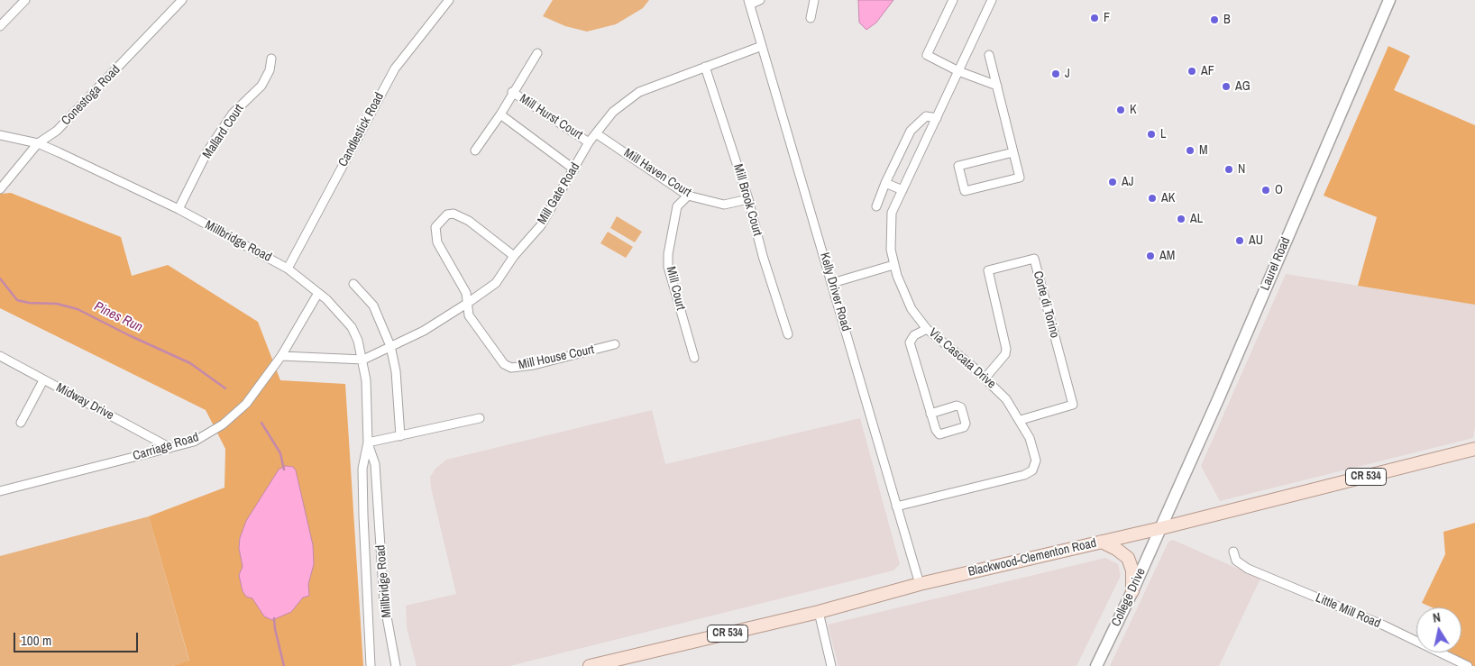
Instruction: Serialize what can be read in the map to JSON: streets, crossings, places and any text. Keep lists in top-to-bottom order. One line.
{"streets":{"main road":["Laurel Road","CR 534","Blackwood-Clementon Road","College Drive"],"street":["Conestoga Road","Mill Hurst Court","Candlestick Road","Mallard Court","Mill Haven Court","Mill Gate Road","Mill Brook Court","Millbridge Road","Mill Court","Kelly Driver Road","Corte di Torino","Mill House Court","Via Cascata Drive","Midway Drive","Carriage Road","Little Mill Road"]},"crossings":[["Conestoga Road","Millbridge Road"],["Mill Hurst Court","Mill Gate Road"],["Candlestick Road","Millbridge Road"],["Mallard Court","Millbridge Road"],["Mill Haven Court","Mill Gate Road"],["Mill Haven Court","Mill Brook Court"],["Mill Haven Court","Mill Court"],["Mill Gate Road","Mill Brook Court"],["Mill Gate Road","Millbridge Road"],["Mill Gate Road","Kelly Driver Road"],["Mill Gate Road","Mill House Court"],["Millbridge Road","Carriage Road"],["Laurel Road","Blackwood-Clementon Road"],["Laurel Road","College Drive"],["Kelly Driver Road","Via Cascata Drive"],["Kelly Driver Road","Blackwood-Clementon Road"],["Corte di Torino","Via Cascata Drive"],["Midway Drive","Carriage Road"],["Blackwood-Clementon Road","College Drive"]],"water":["Pines Run"],"places":["F","B","AF","J","AG","K","L","M","N","AJ","O","AK","AL","AU","AM"],"scale_bar":"100 m","north":"top"}
